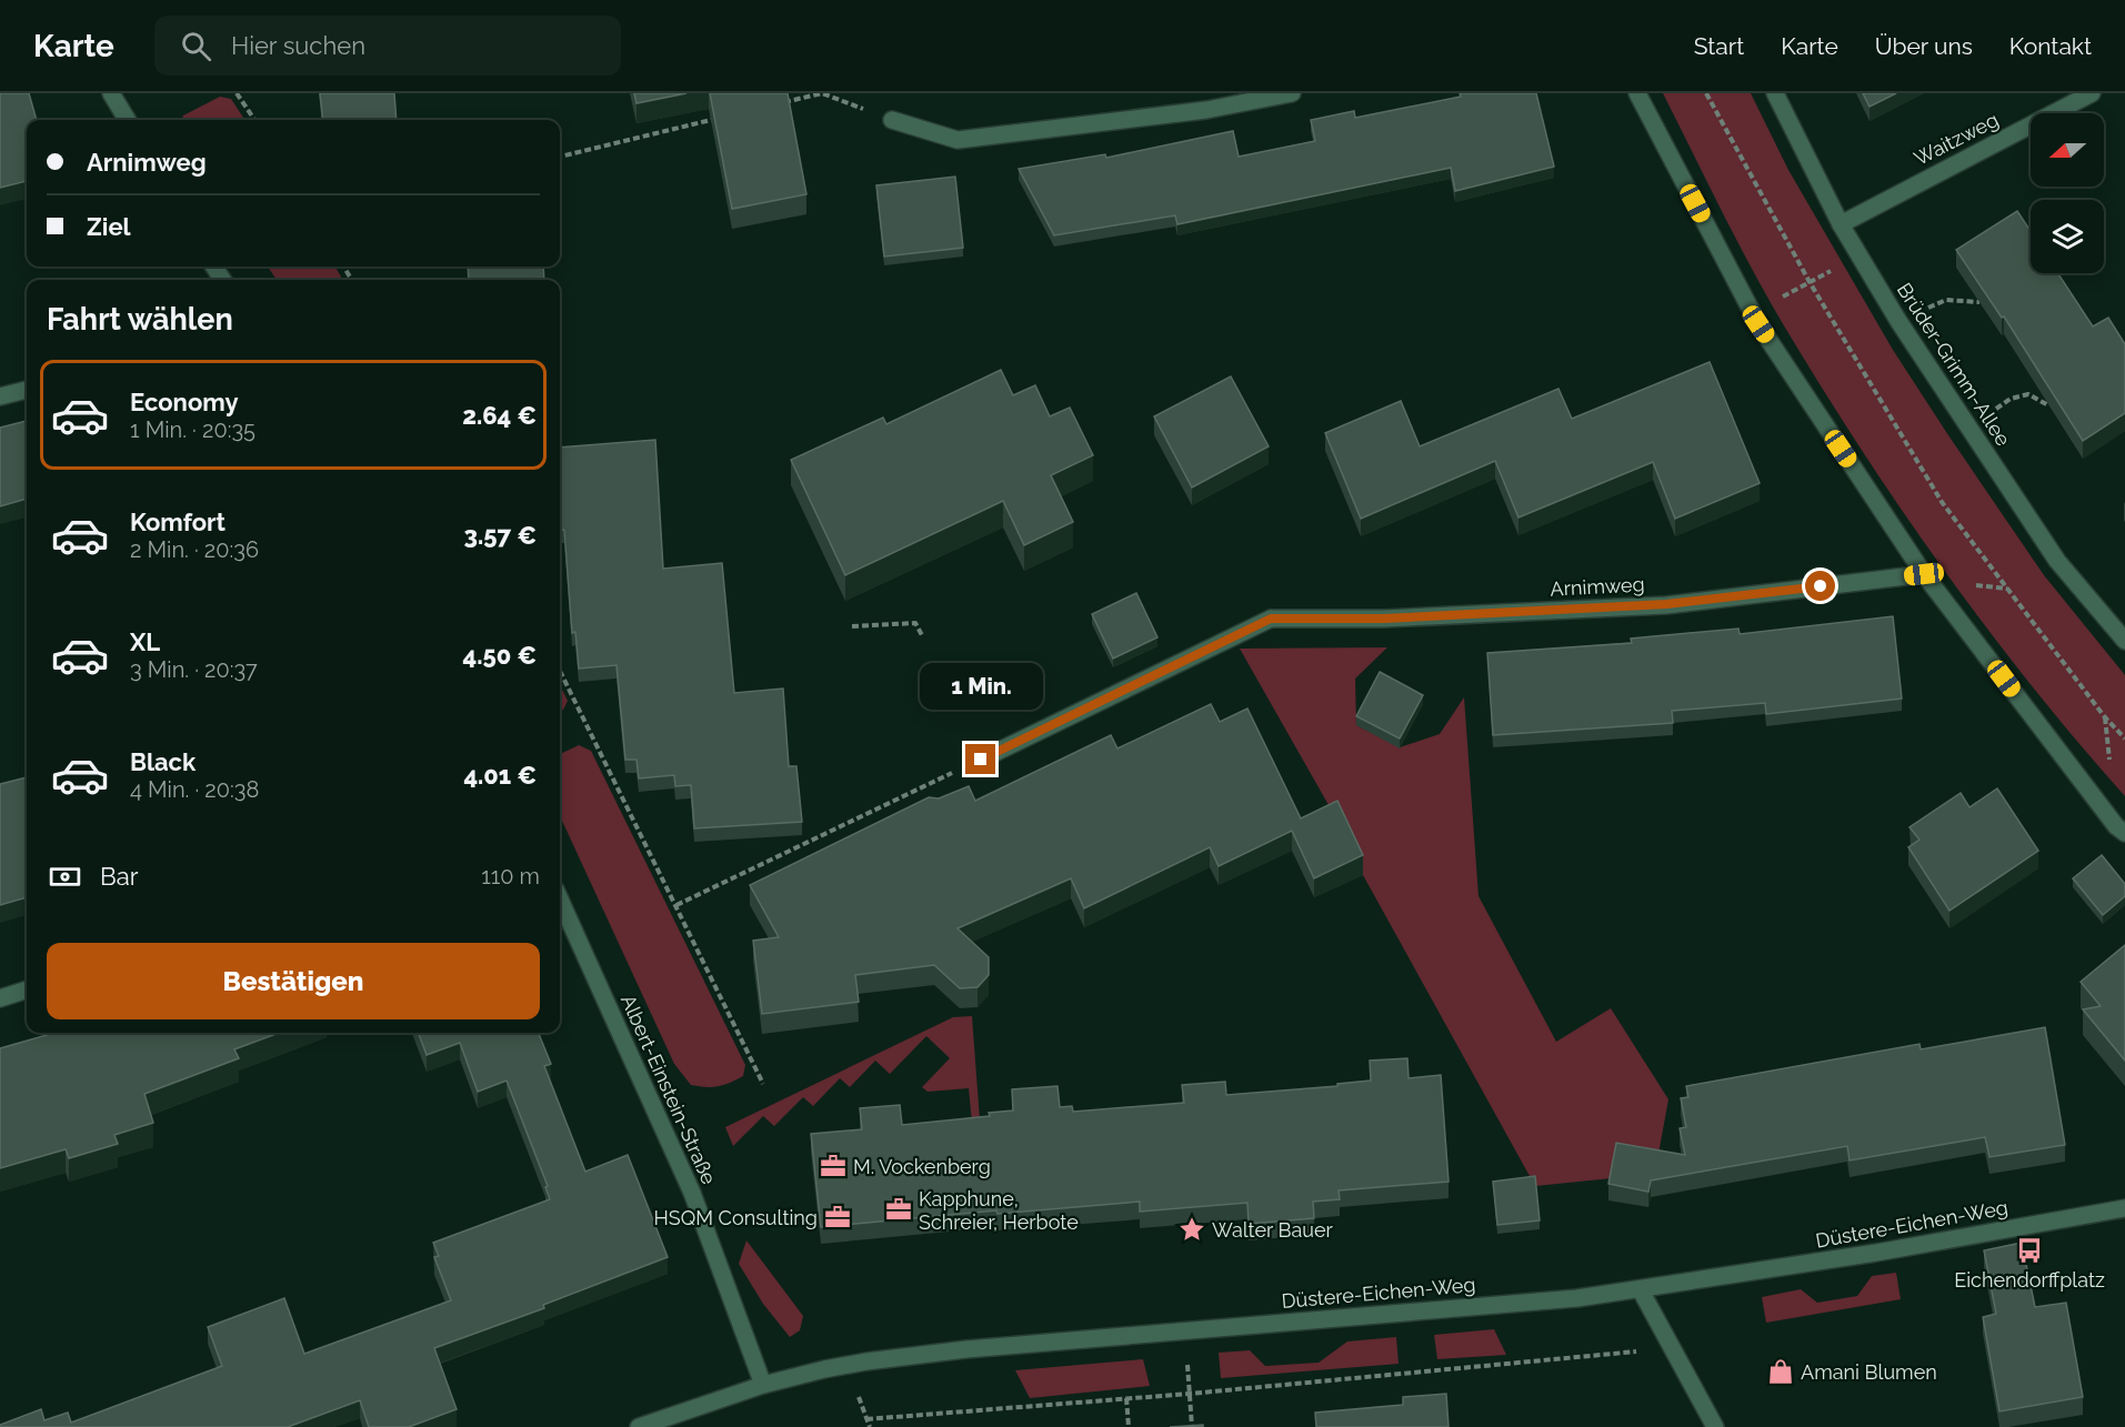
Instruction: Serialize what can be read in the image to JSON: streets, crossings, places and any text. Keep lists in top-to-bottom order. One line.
{"streets":{"street":["Waitzweg","Brüder-Grimm-Allee","Arnimweg","Albert-Einstein-Straße","Düstere-Eichen-Weg"]},"crossings":[["Waitzweg","Brüder-Grimm-Allee"],["Albert-Einstein-Straße","Düstere-Eichen-Weg"]],"places":{"office":["M. Vockenberg","Kapphune, Schreier, Herbote","HSQM Consulting"],"place":["Walter Bauer"],"bus stop":["Eichendorffplatz"],"shop":["Amani Blumen"]},"north":"left","page":{"header":"Karte","search":"Hier suchen","nav":["Start","Karte","Über uns","Kontakt"],"banner":["Arnimweg","Ziel"],"heading":"Fahrt wählen","list":[{"name":"Economy","note":"1 Min. · 20:35","value":"2.64 €"},{"name":"Komfort","note":"2 Min. · 20:36","value":"3.57 €"},{"name":"XL","note":"3 Min. · 20:37","value":"4.50 €"},{"name":"Black","note":"4 Min. · 20:38","value":"4.01 €"}],"bubble":"1 Min.","pay":["Bar","110 m"],"buttons":"Bestätigen"}}
